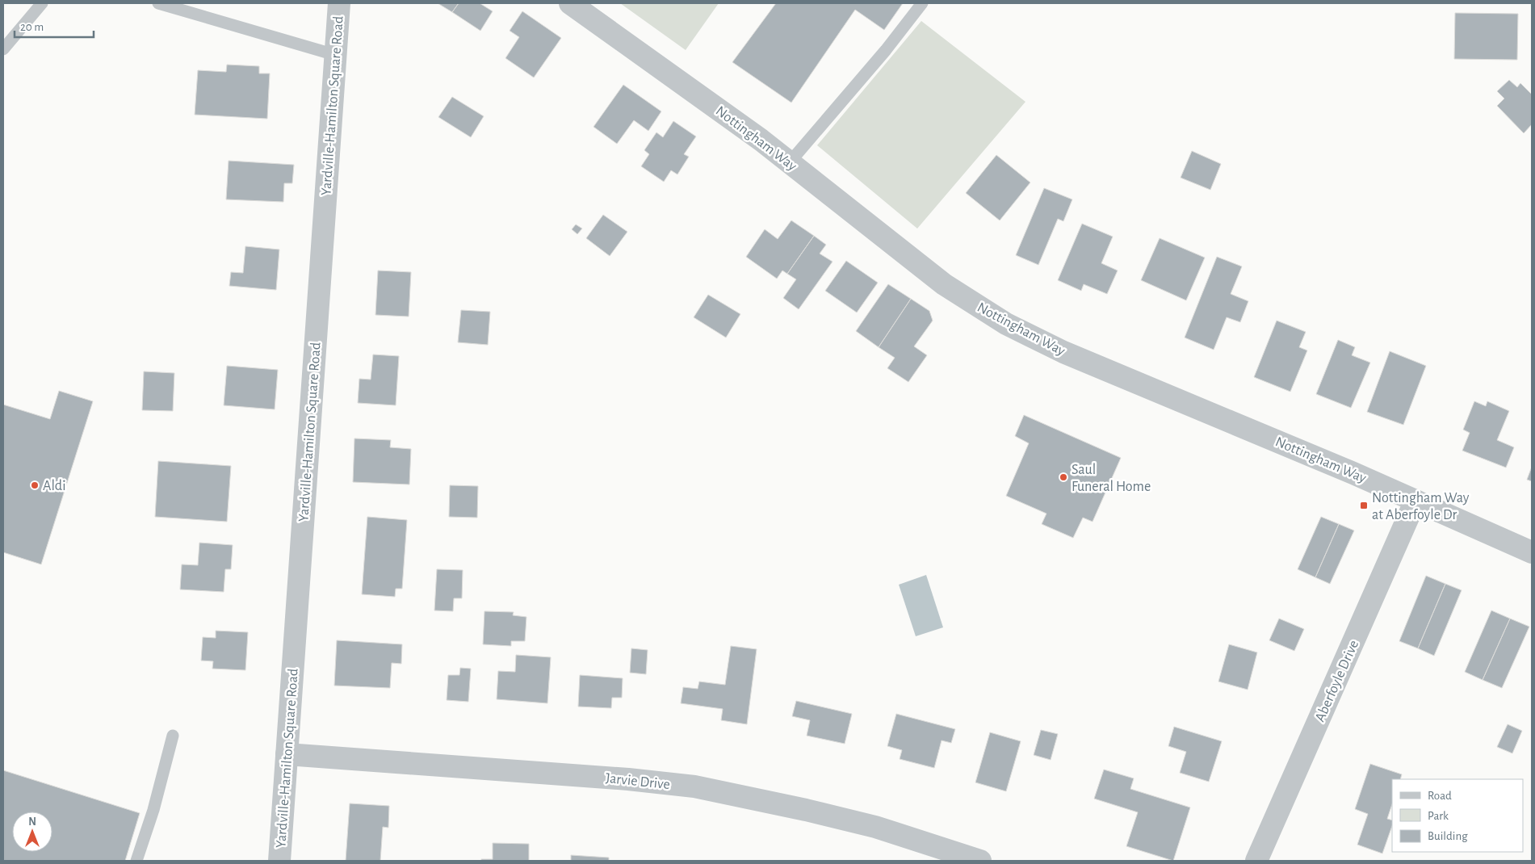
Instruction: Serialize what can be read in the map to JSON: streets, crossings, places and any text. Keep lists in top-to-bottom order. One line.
{"streets":{"street":["Yardville-Hamilton Square Road","Nottingham Way","Aberfoyle Drive","Jarvie Drive"]},"crossings":[["Yardville-Hamilton Square Road","Jarvie Drive"],["Nottingham Way","Aberfoyle Drive"]],"places":{"other":["Saul Funeral Home","Aldi"],"transit":["Nottingham Way at Aberfoyle Dr"]},"legend":["Road","Park","Building"],"scale_bar":"20 m","north":"top"}
